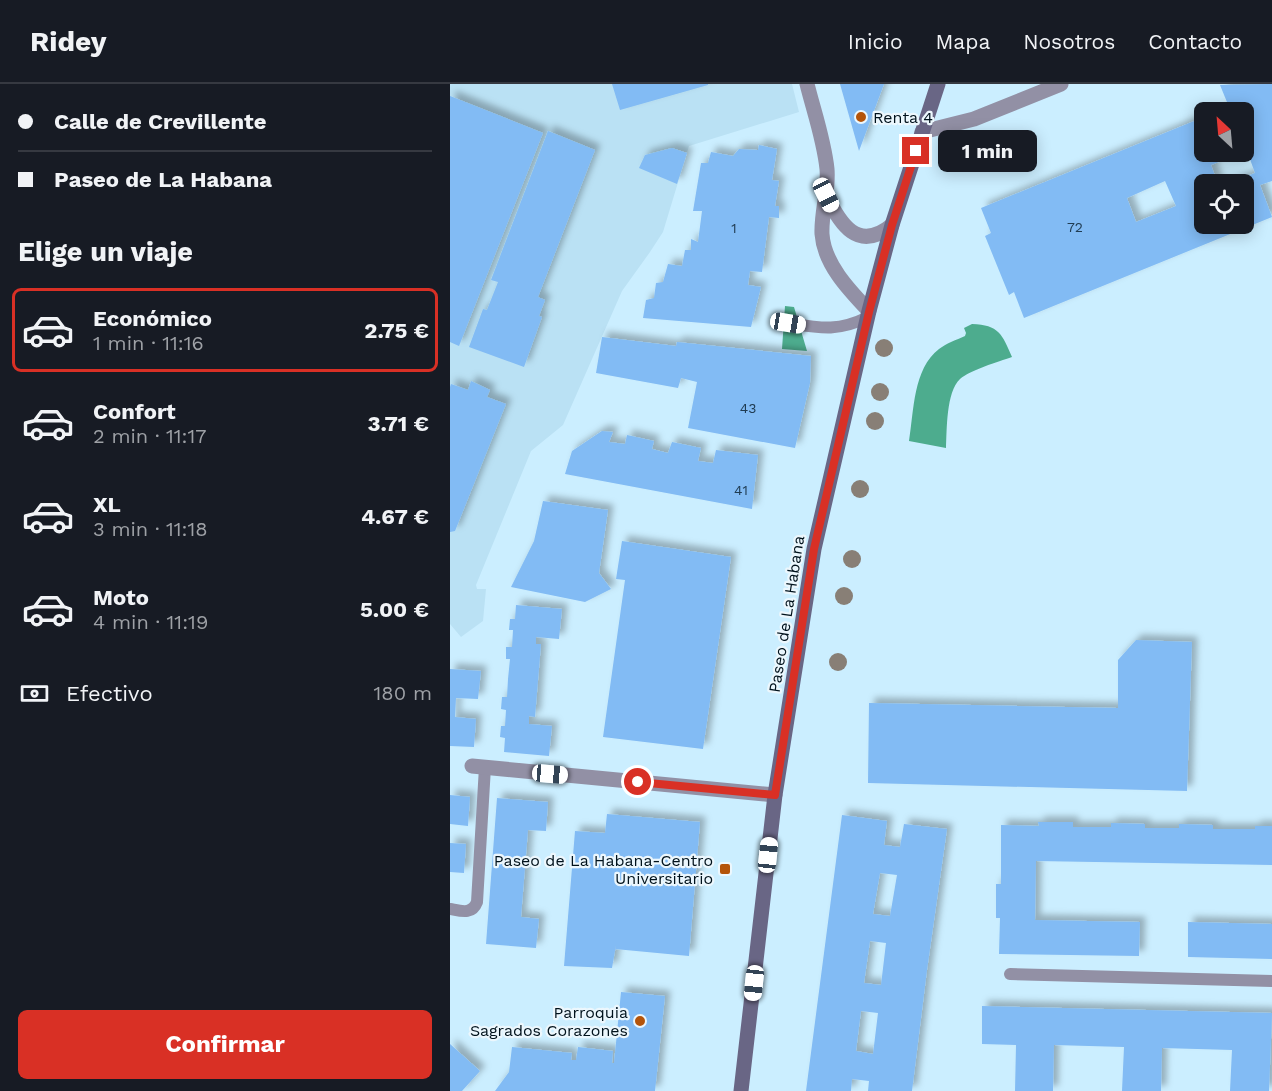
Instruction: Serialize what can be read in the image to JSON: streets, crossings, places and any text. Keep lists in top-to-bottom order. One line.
{"streets":{"street":["Paseo de La Habana"]},"places":{"other":["Renta 4","Parroquia Sagrados Corazones"],"transit":["Paseo de La Habana-Centro Universitario"]},"house_numbers":["72","1","43","41"],"north":"top left","page":{"header":"Ridey","nav":["Inicio","Mapa","Nosotros","Contacto"],"banner":["Calle de Crevillente","Paseo de La Habana"],"bubble":"1 min","heading":"Elige un viaje","list":[{"name":"Económico","note":"1 min · 11:16","value":"2.75 €"},{"name":"Confort","note":"2 min · 11:17","value":"3.71 €"},{"name":"XL","note":"3 min · 11:18","value":"4.67 €"},{"name":"Moto","note":"4 min · 11:19","value":"5.00 €"}],"pay":["Efectivo","180 m"],"buttons":"Confirmar"}}
